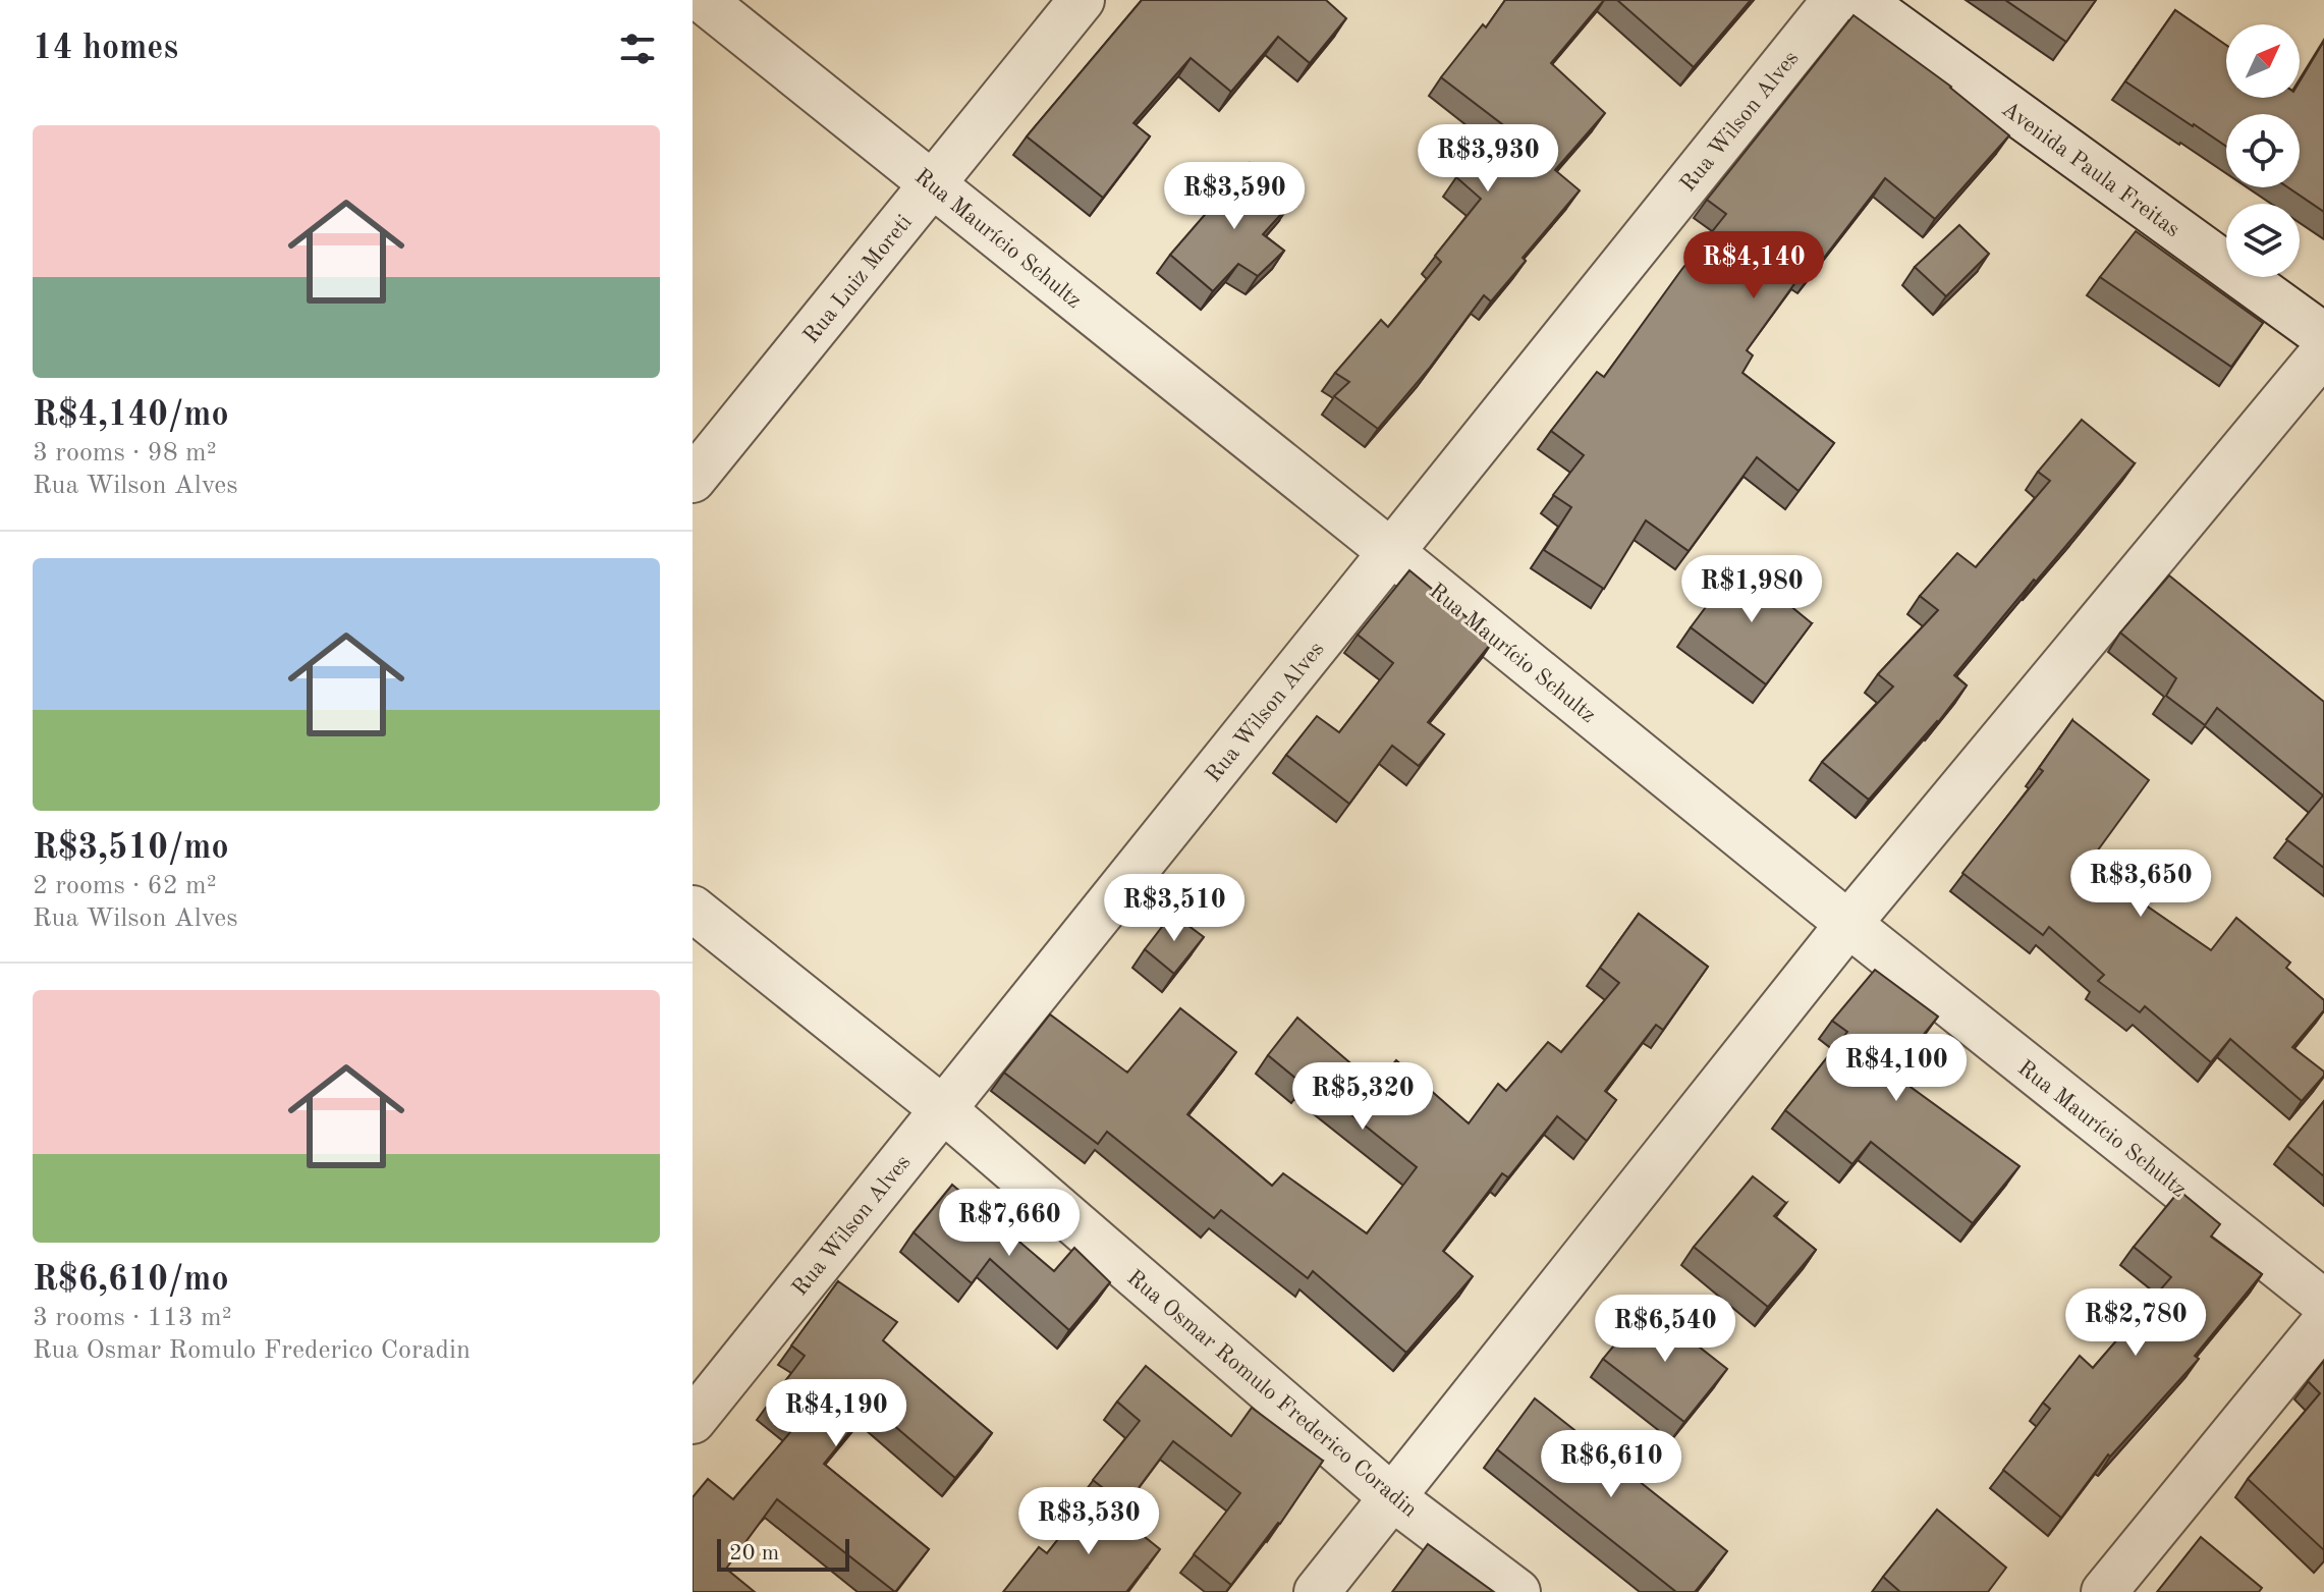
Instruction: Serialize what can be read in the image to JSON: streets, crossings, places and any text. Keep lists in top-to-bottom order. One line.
{"streets":{"street":["Rua Wilson Alves","Avenida Paula Freitas","Rua Maurício Schultz","Rua Luiz Moreti","Rua Osmar Romulo Frederico Coradin"]},"crossings":[["Rua Wilson Alves","Rua Maurício Schultz"],["Rua Wilson Alves","Rua Osmar Romulo Frederico Coradin"],["Rua Maurício Schultz","Rua Luiz Moreti"]],"scale_bar":"20 m","north":"top right","page":{"heading":"14 homes","list":[{"name":"R$4,140/mo","note":"3 rooms · 98 m² · Rua Wilson Alves"},{"name":"R$3,510/mo","note":"2 rooms · 62 m² · Rua Wilson Alves"},{"name":"R$6,610/mo","note":"3 rooms · 113 m² · Rua Osmar Romulo Frederico Coradin"}],"price":["R$3,930","R$3,590","R$4,140","R$1,980","R$3,650","R$3,510","R$4,100","R$5,320","R$7,660","R$2,780","R$6,540","R$4,190","R$6,610","R$3,530"],"scale":"20 m"}}
